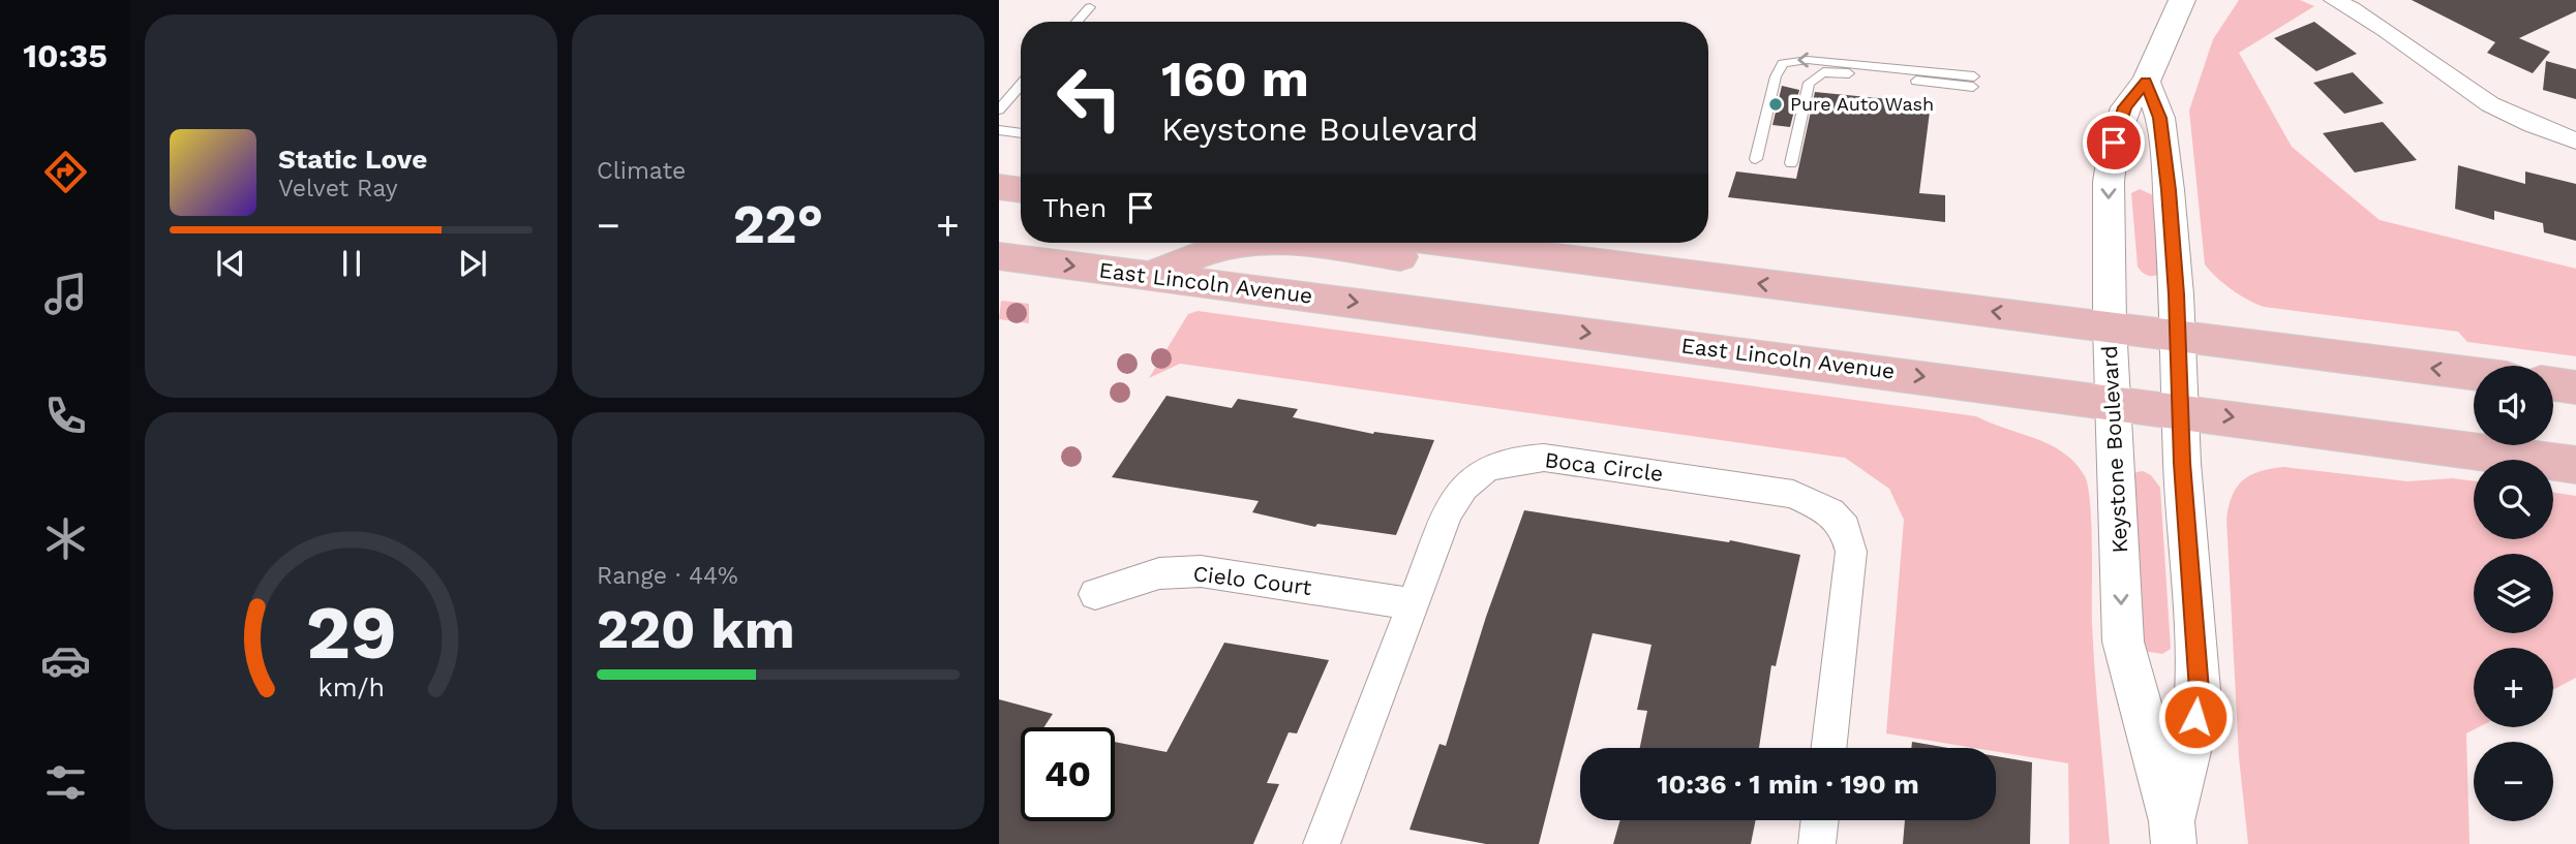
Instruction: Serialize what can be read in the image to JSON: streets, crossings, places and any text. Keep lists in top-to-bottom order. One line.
{"streets":{"main road":["East Lincoln Avenue"],"street":["Keystone Boulevard","Boca Circle","Cielo Court"]},"crossings":[["East Lincoln Avenue","Keystone Boulevard"],["Boca Circle","Cielo Court"]],"places":["Pure Auto Wash"],"page":{"tabs":"10:35","tile":["Climate",["Range · 44%","220 km"]],"turn":["160 m","Keystone Boulevard"],"song":["Static Love","Velvet Ray"],"then":"Then","heat":["−","22°","+"],"map_buttons":["+","−"],"limit":"40","trip":"10:36 · 1 min · 190 m","gauge":["29","km/h"]}}
